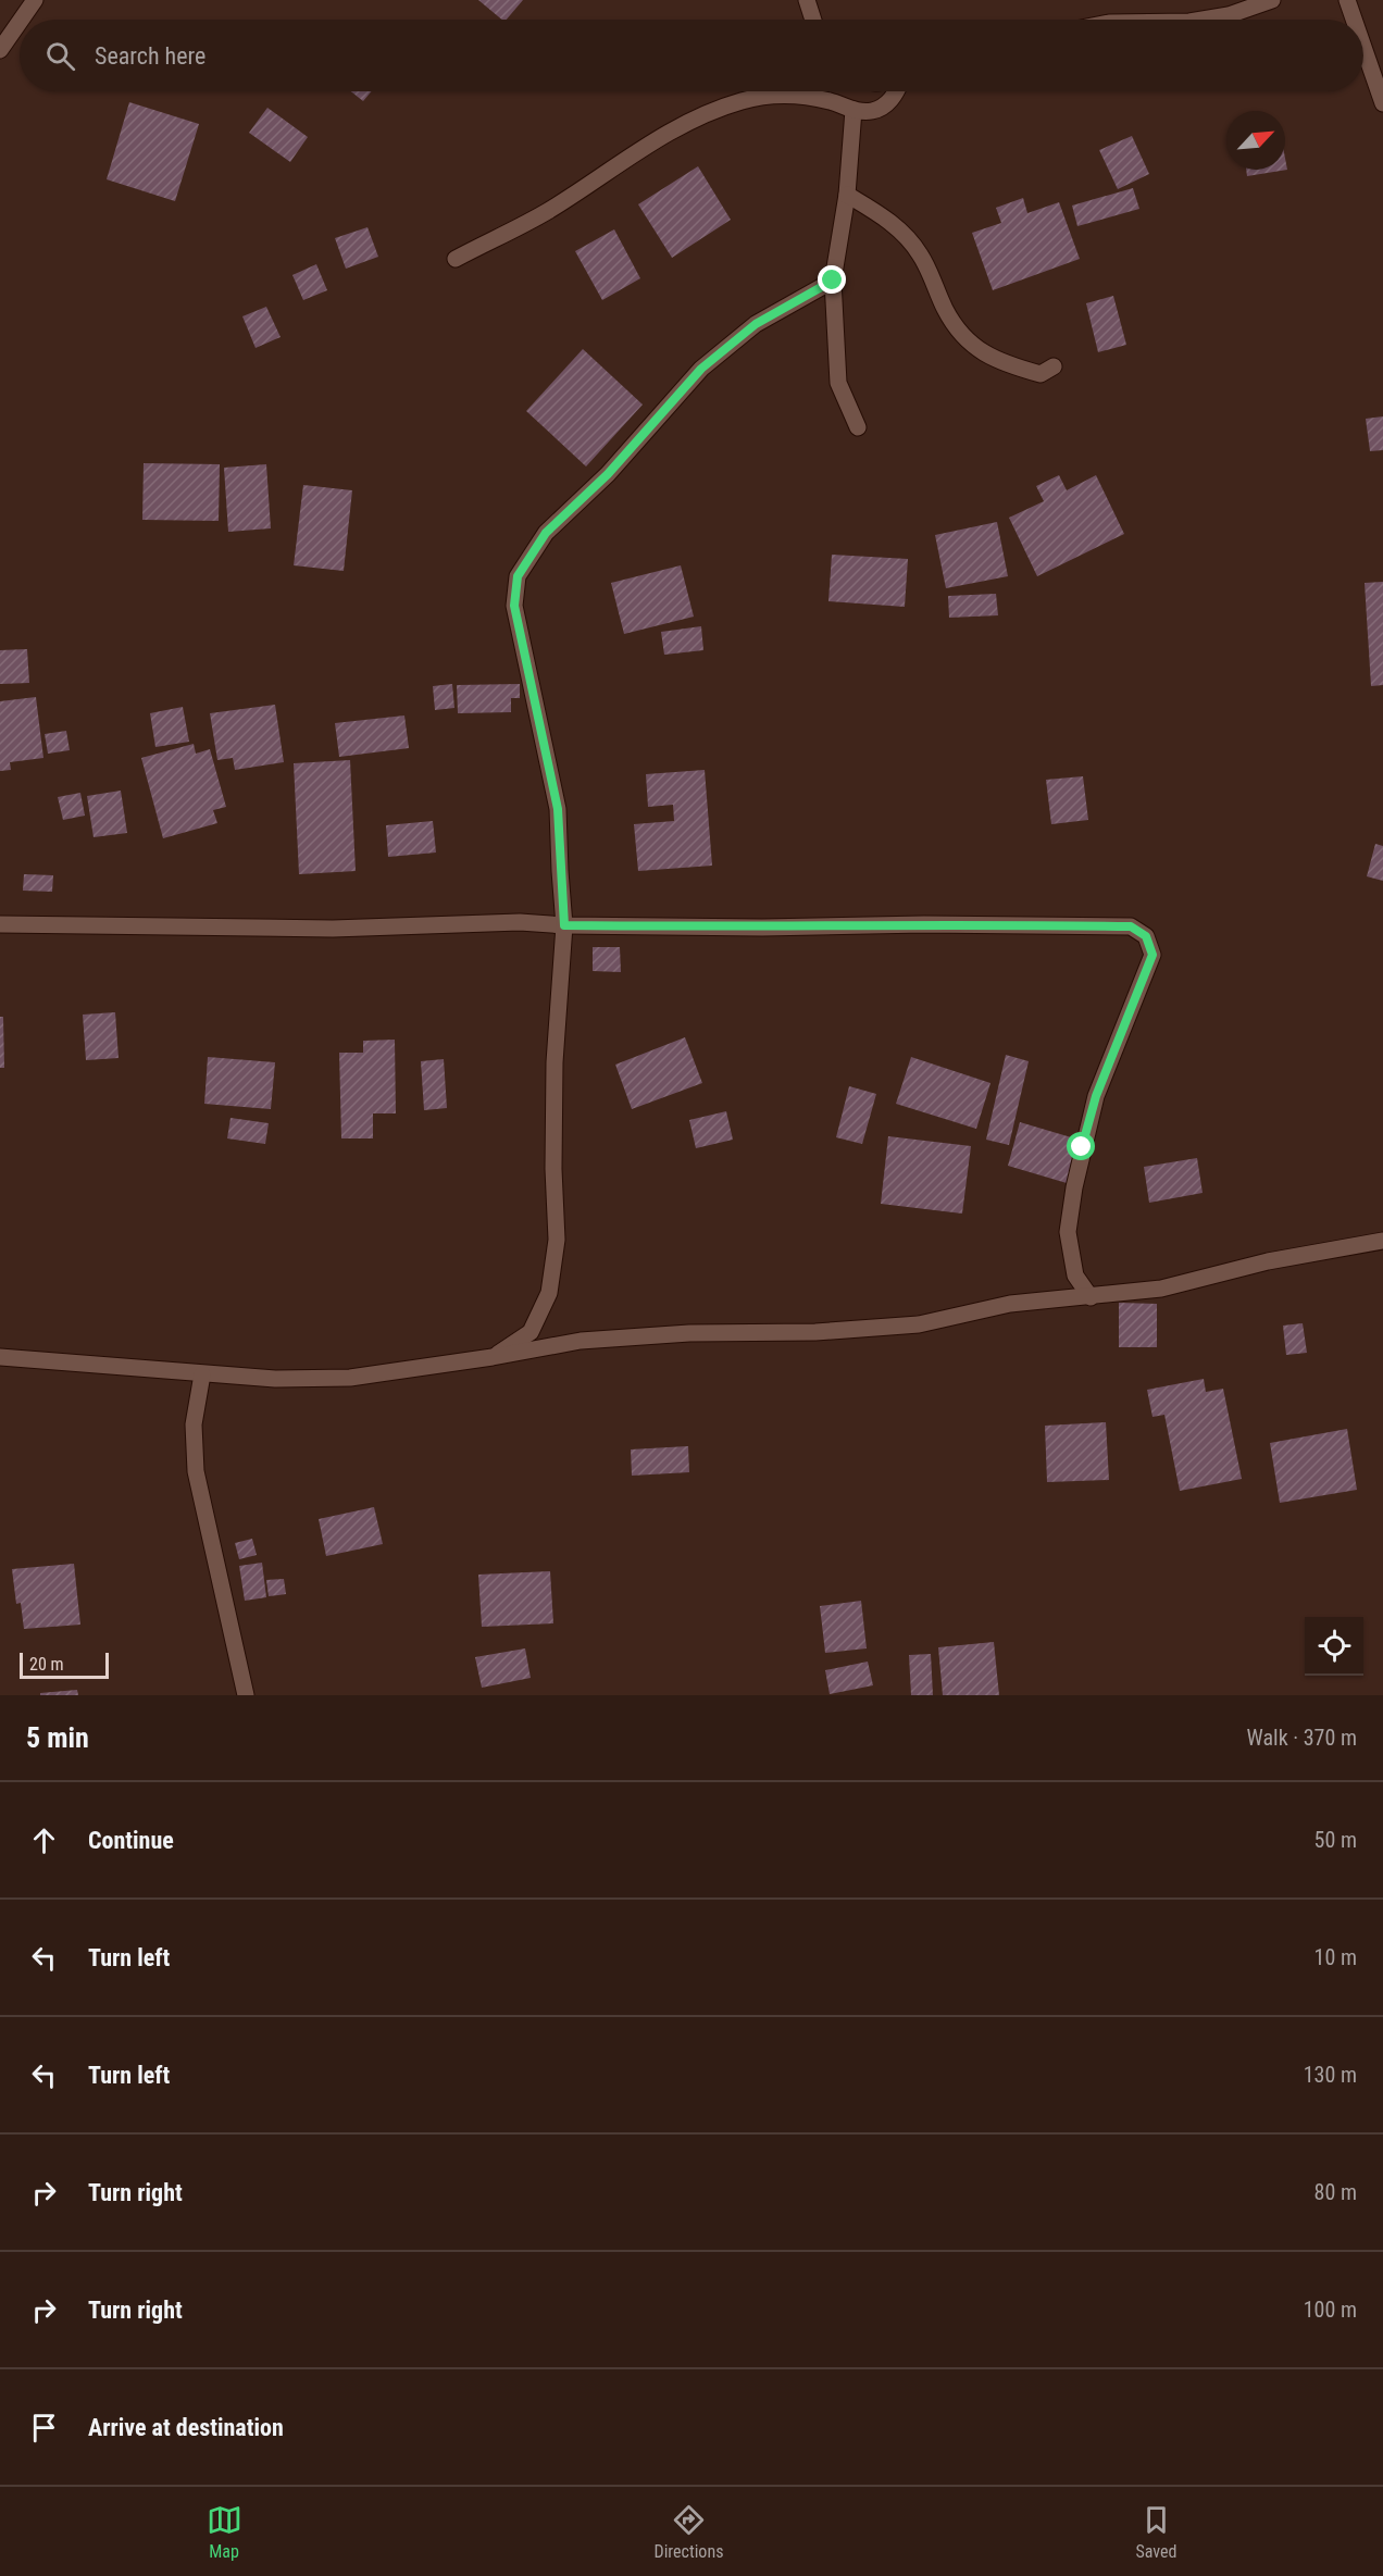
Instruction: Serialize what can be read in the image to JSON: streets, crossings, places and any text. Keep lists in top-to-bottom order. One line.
{"scale_bar":"20 m","north":"top right","page":{"search":"Search here","scale":"20 m","heading":["5 min","Walk · 370 m"],"list":[["Continue","50 m"],["Turn left","10 m"],["Turn left","130 m"],["Turn right","80 m"],["Turn right","100 m"],"Arrive at destination"],"nav":["Map","Directions","Saved"]}}
